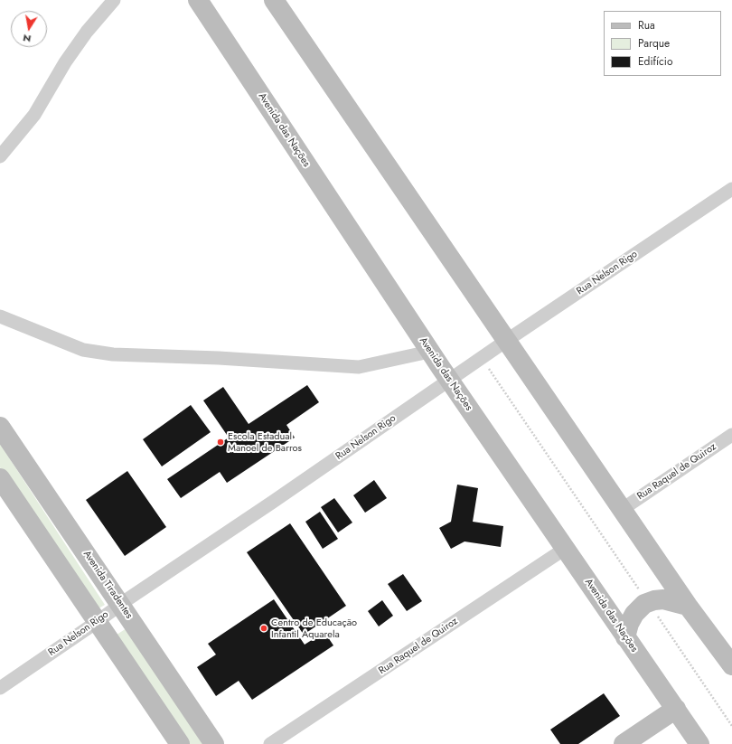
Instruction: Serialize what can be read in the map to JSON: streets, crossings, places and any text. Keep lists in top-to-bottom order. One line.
{"streets":{"main road":["Avenida das Nações","Avenida Tiradentes"],"street":["Rua Nelson Rigo","Rua Raquel de Quiroz"]},"crossings":[["Avenida das Nações","Rua Nelson Rigo"],["Avenida das Nações","Rua Raquel de Quiroz"],["Rua Nelson Rigo","Avenida Tiradentes"]],"places":["Escola Estadual Manoel de Barros","Centro de Educação Infantil Aquarela"],"legend":["Rua","Parque","Edifício"],"north":"bottom"}
